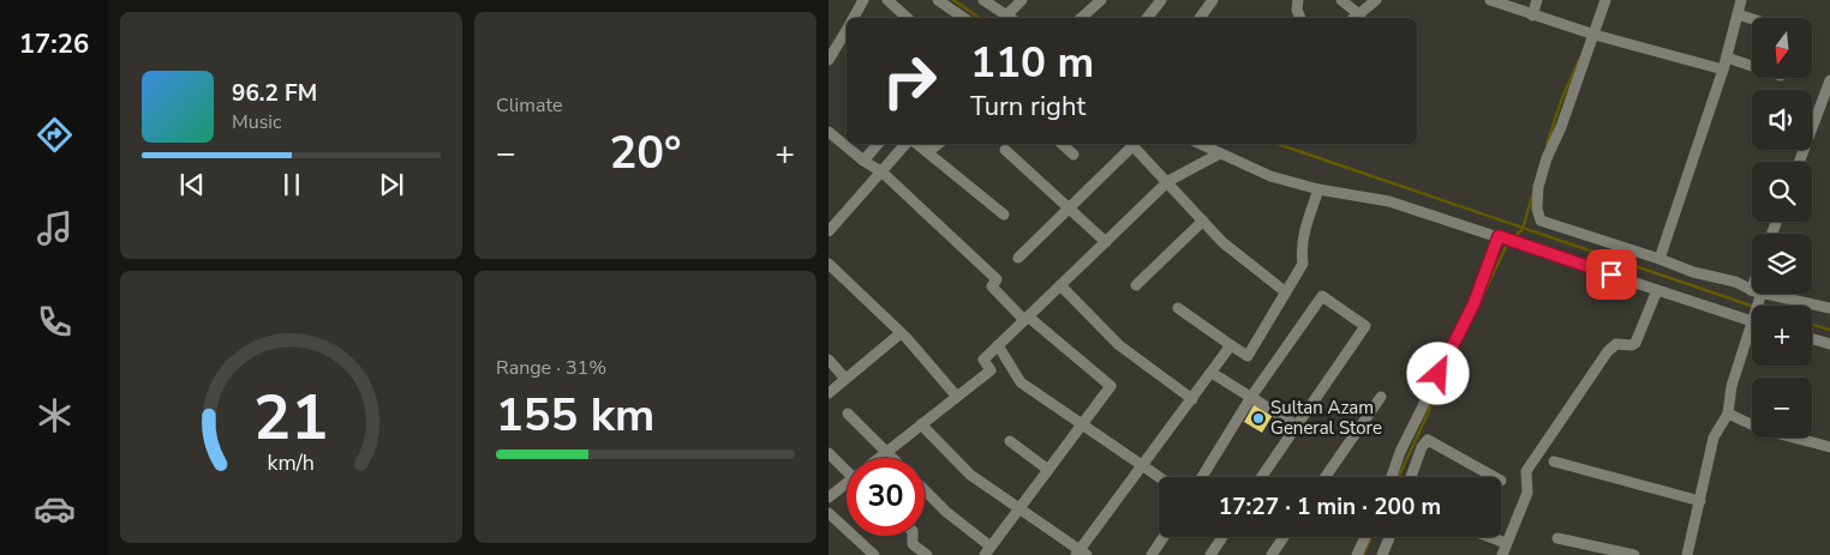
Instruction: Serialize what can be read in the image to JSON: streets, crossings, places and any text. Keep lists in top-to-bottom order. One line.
{"places":["Sultan Azam General Store"],"north":"bottom","page":{"tabs":"17:26","tile":["Climate",["Range · 31%","155 km"]],"map_buttons":["+","−"],"turn":["110 m","Turn right"],"song":["96.2 FM","Music"],"heat":["−","20°","+"],"limit":"30","trip":"17:27 · 1 min · 200 m","gauge":["21","km/h"]}}
